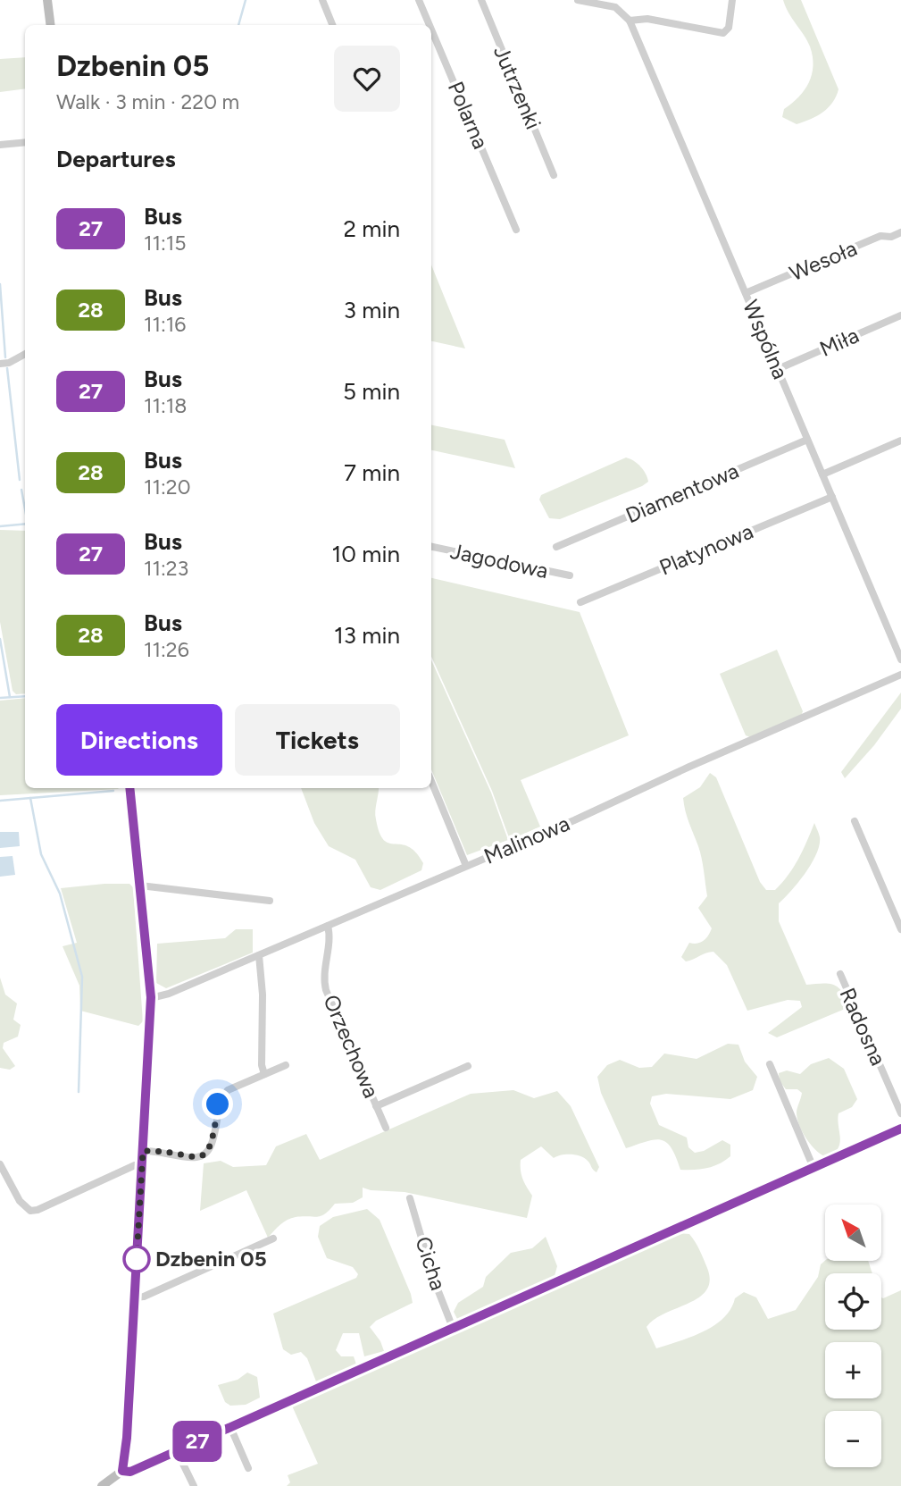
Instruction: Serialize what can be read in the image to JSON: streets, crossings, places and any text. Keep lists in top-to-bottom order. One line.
{"streets":{"street":["Jutrzenki","Polarna","Wesoła","Wspólna","Miła","Diamentowa","Platynowa","Jagodowa","Malinowa","Radosna","Orzechowa","Cicha"]},"crossings":[["Wesoła","Wspólna"],["Wspólna","Miła"],["Wspólna","Diamentowa"],["Wspólna","Platynowa"],["Malinowa","Orzechowa"]],"places":["Dzbenin 05"],"lines":["bus line 27"],"north":"top left","page":{"on_map":"27","heading":[["Dzbenin 05","Walk · 3 min · 220 m"],"Departures"],"list":[{"mark":"27","name":"Bus","note":"11:15","value":"2 min"},{"mark":"28","name":"Bus","note":"11:16","value":"3 min"},{"mark":"27","name":"Bus","note":"11:18","value":"5 min"},{"mark":"28","name":"Bus","note":"11:20","value":"7 min"},{"mark":"27","name":"Bus","note":"11:23","value":"10 min"},{"mark":"28","name":"Bus","note":"11:26","value":"13 min"}],"buttons":["Directions","Tickets"],"map_buttons":["+","−"]}}
